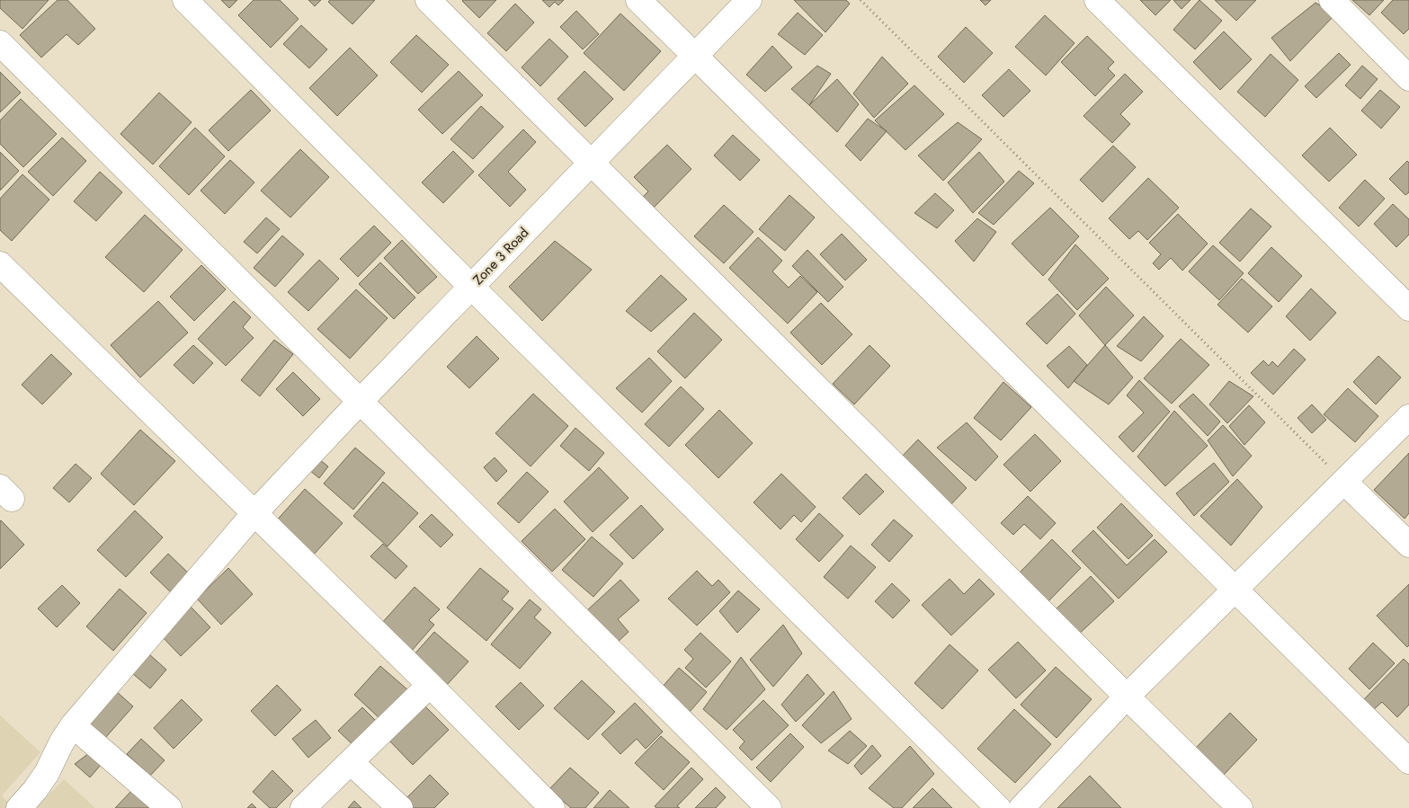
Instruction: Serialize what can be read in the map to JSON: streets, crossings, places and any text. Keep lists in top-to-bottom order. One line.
{"streets":{"street":["Zone 3 Road"]}}
